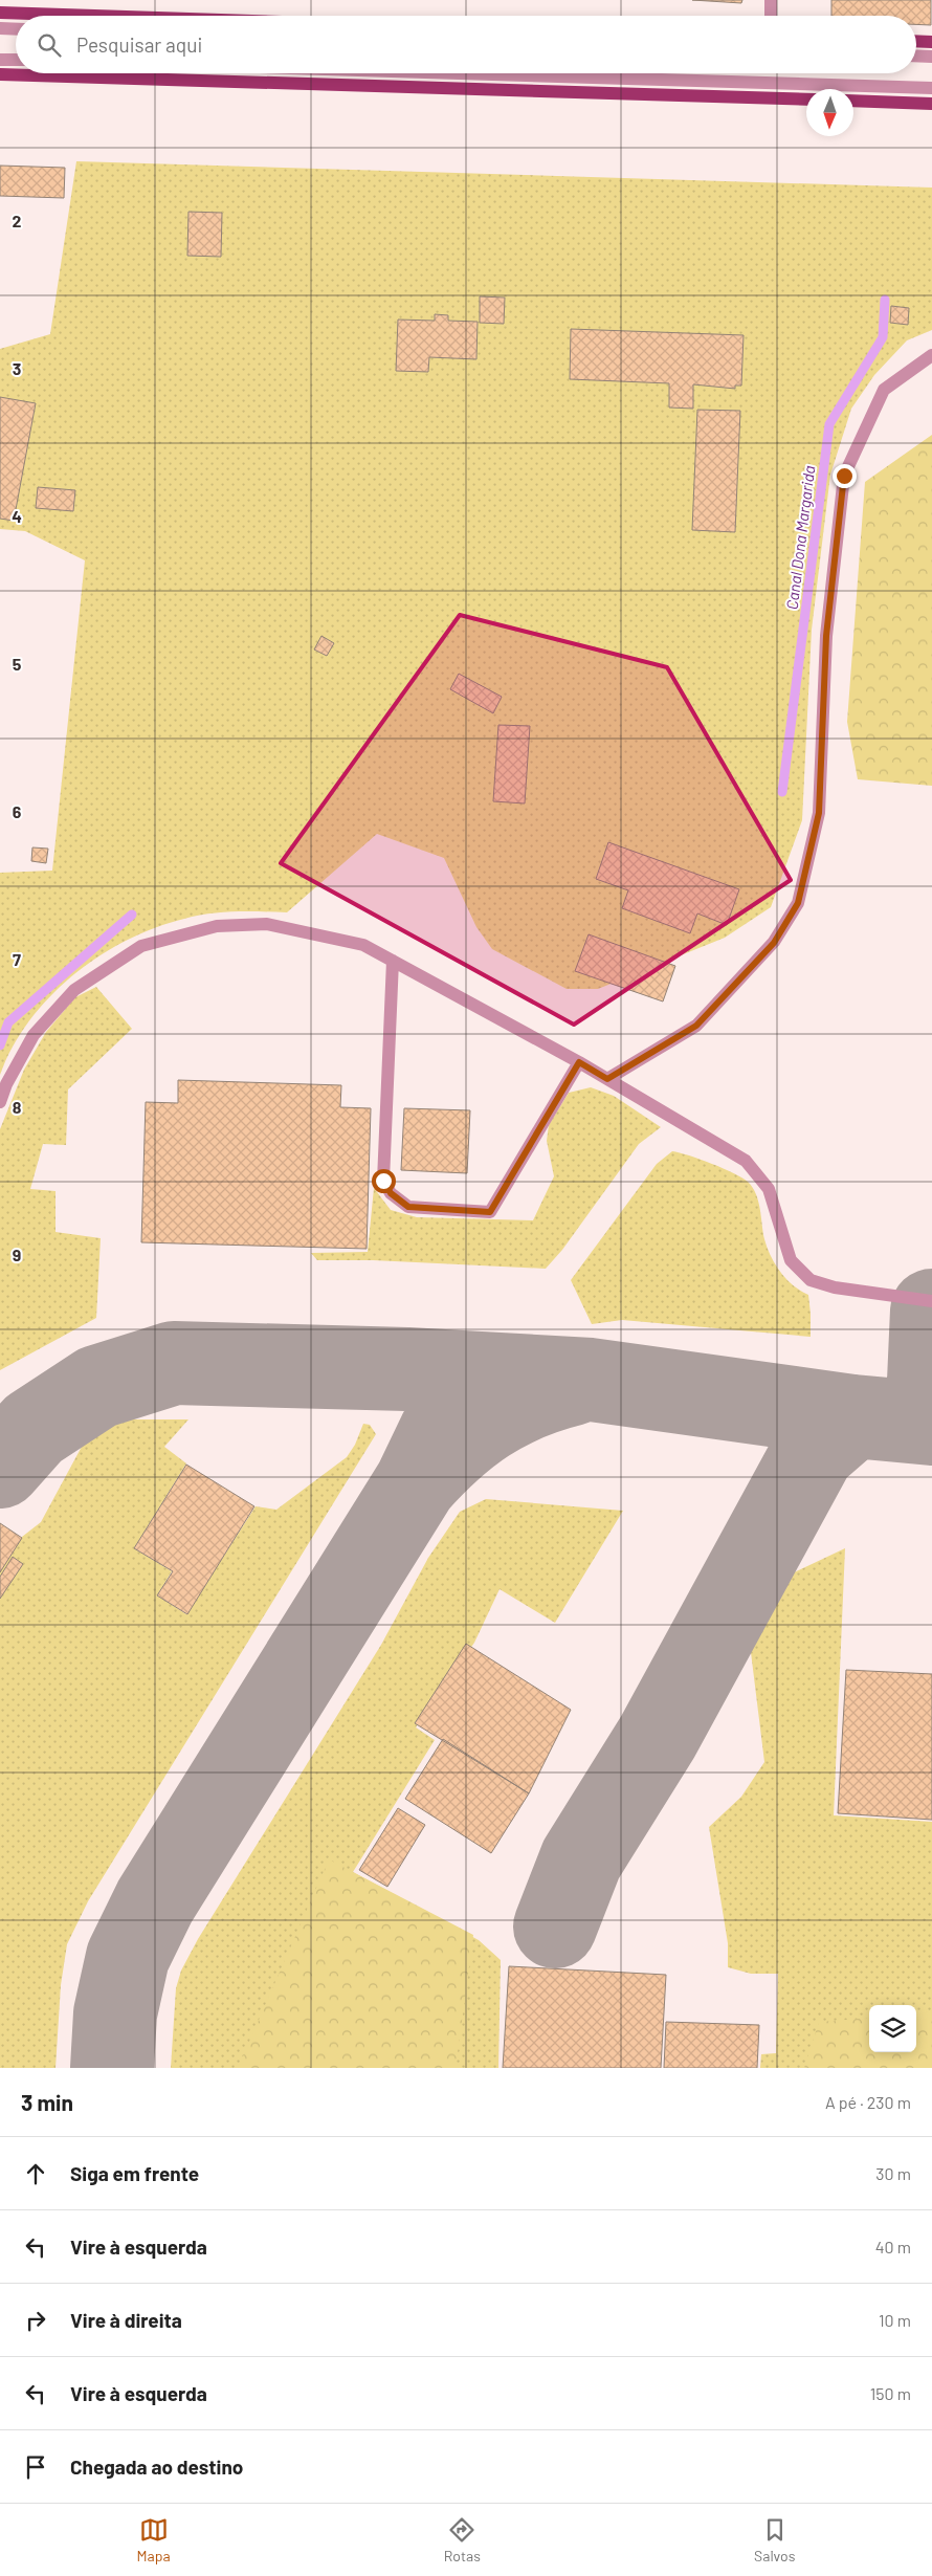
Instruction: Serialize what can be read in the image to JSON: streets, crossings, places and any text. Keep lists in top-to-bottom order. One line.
{"water":["Canal Dona Margarida"],"north":"bottom","page":{"search":"Pesquisar aqui","heading":["3 min","A pé · 230 m"],"list":[["Siga em frente","30 m"],["Vire à esquerda","40 m"],["Vire à direita","10 m"],["Vire à esquerda","150 m"],"Chegada ao destino"],"nav":["Mapa","Rotas","Salvos"]},"grid":{"rows":["2","3","4","5","6","7","8","9"]}}
